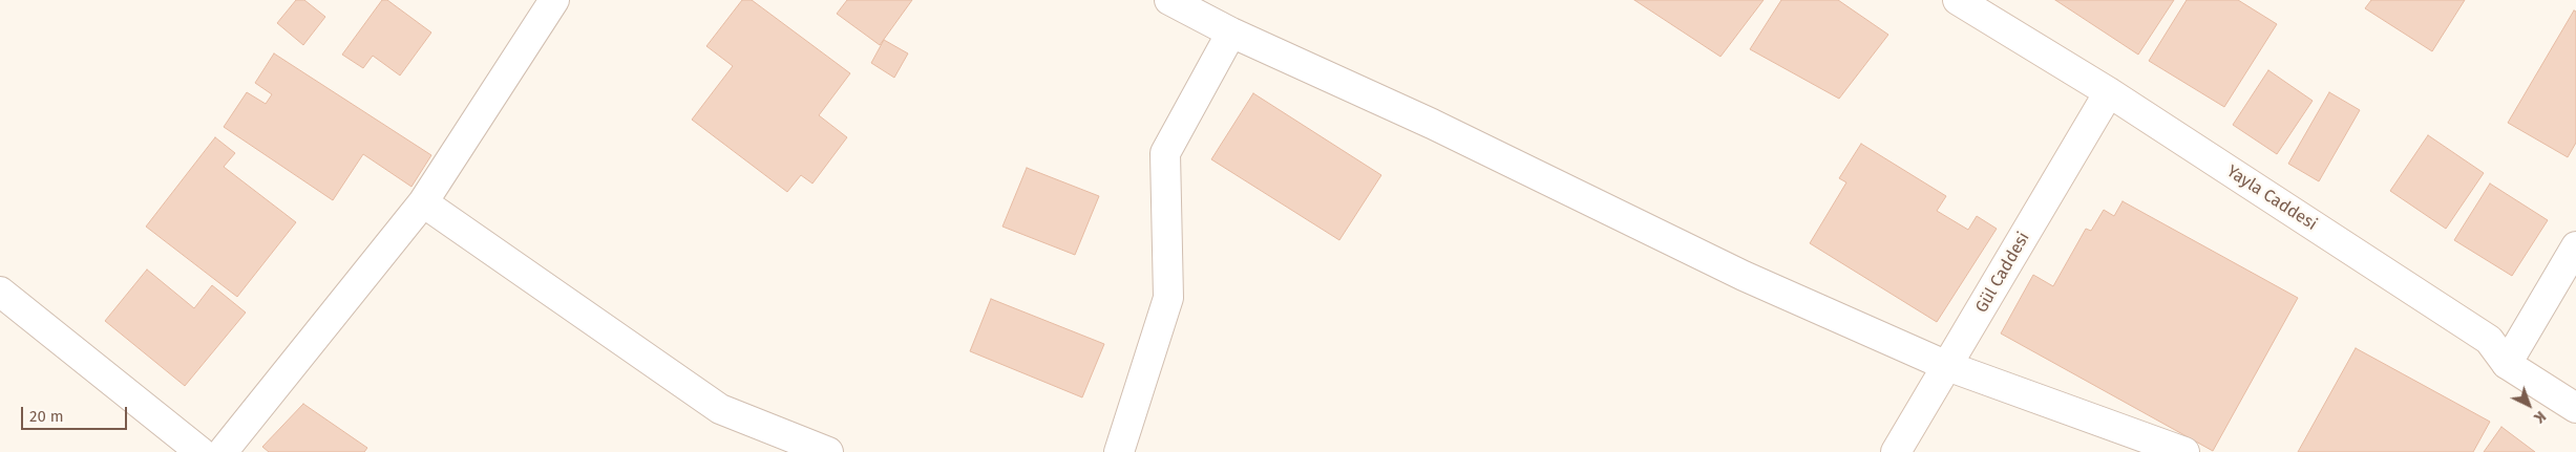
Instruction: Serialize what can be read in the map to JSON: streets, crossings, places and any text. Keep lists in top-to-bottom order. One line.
{"streets":{"street":["Yayla Caddesi","Gül Caddesi"]},"crossings":[["Yayla Caddesi","Gül Caddesi"]],"scale_bar":"20 m","north":"bottom right"}
